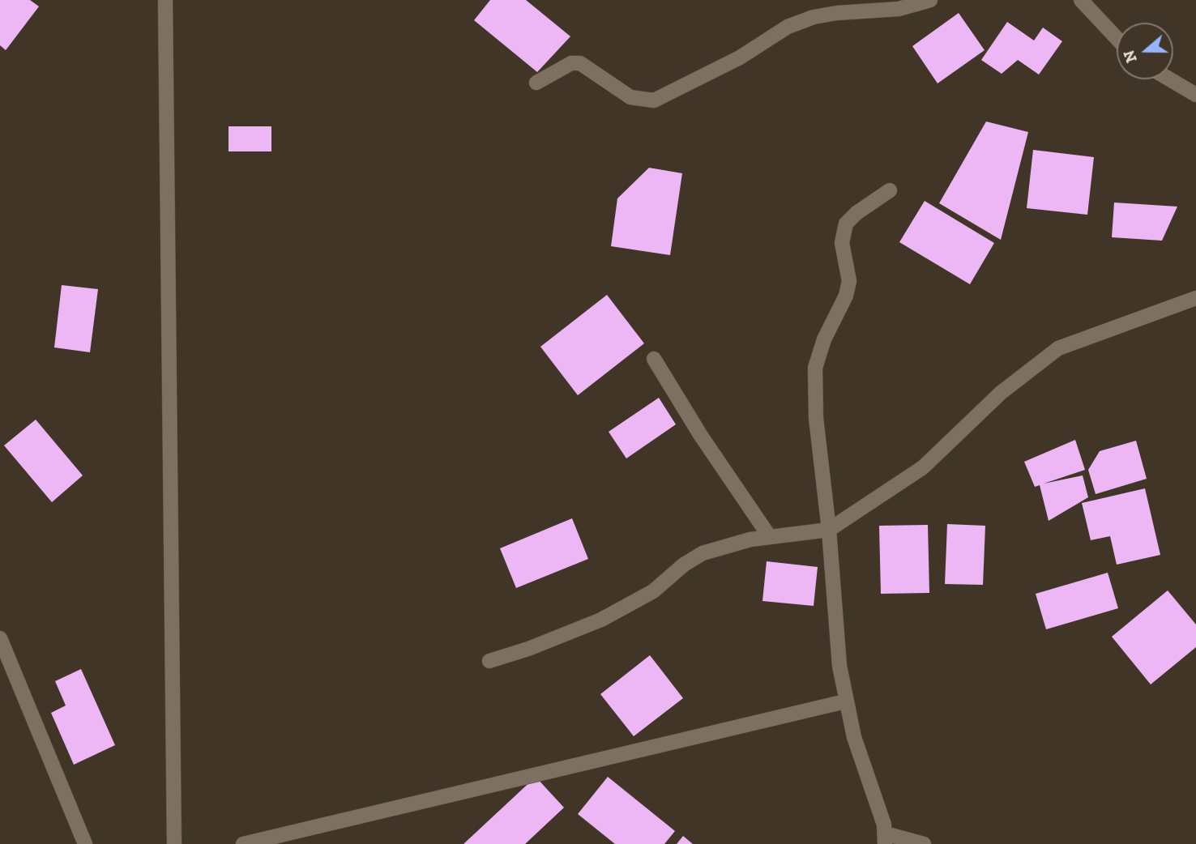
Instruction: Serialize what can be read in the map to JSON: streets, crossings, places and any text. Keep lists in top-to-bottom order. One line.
{"north":"left"}
